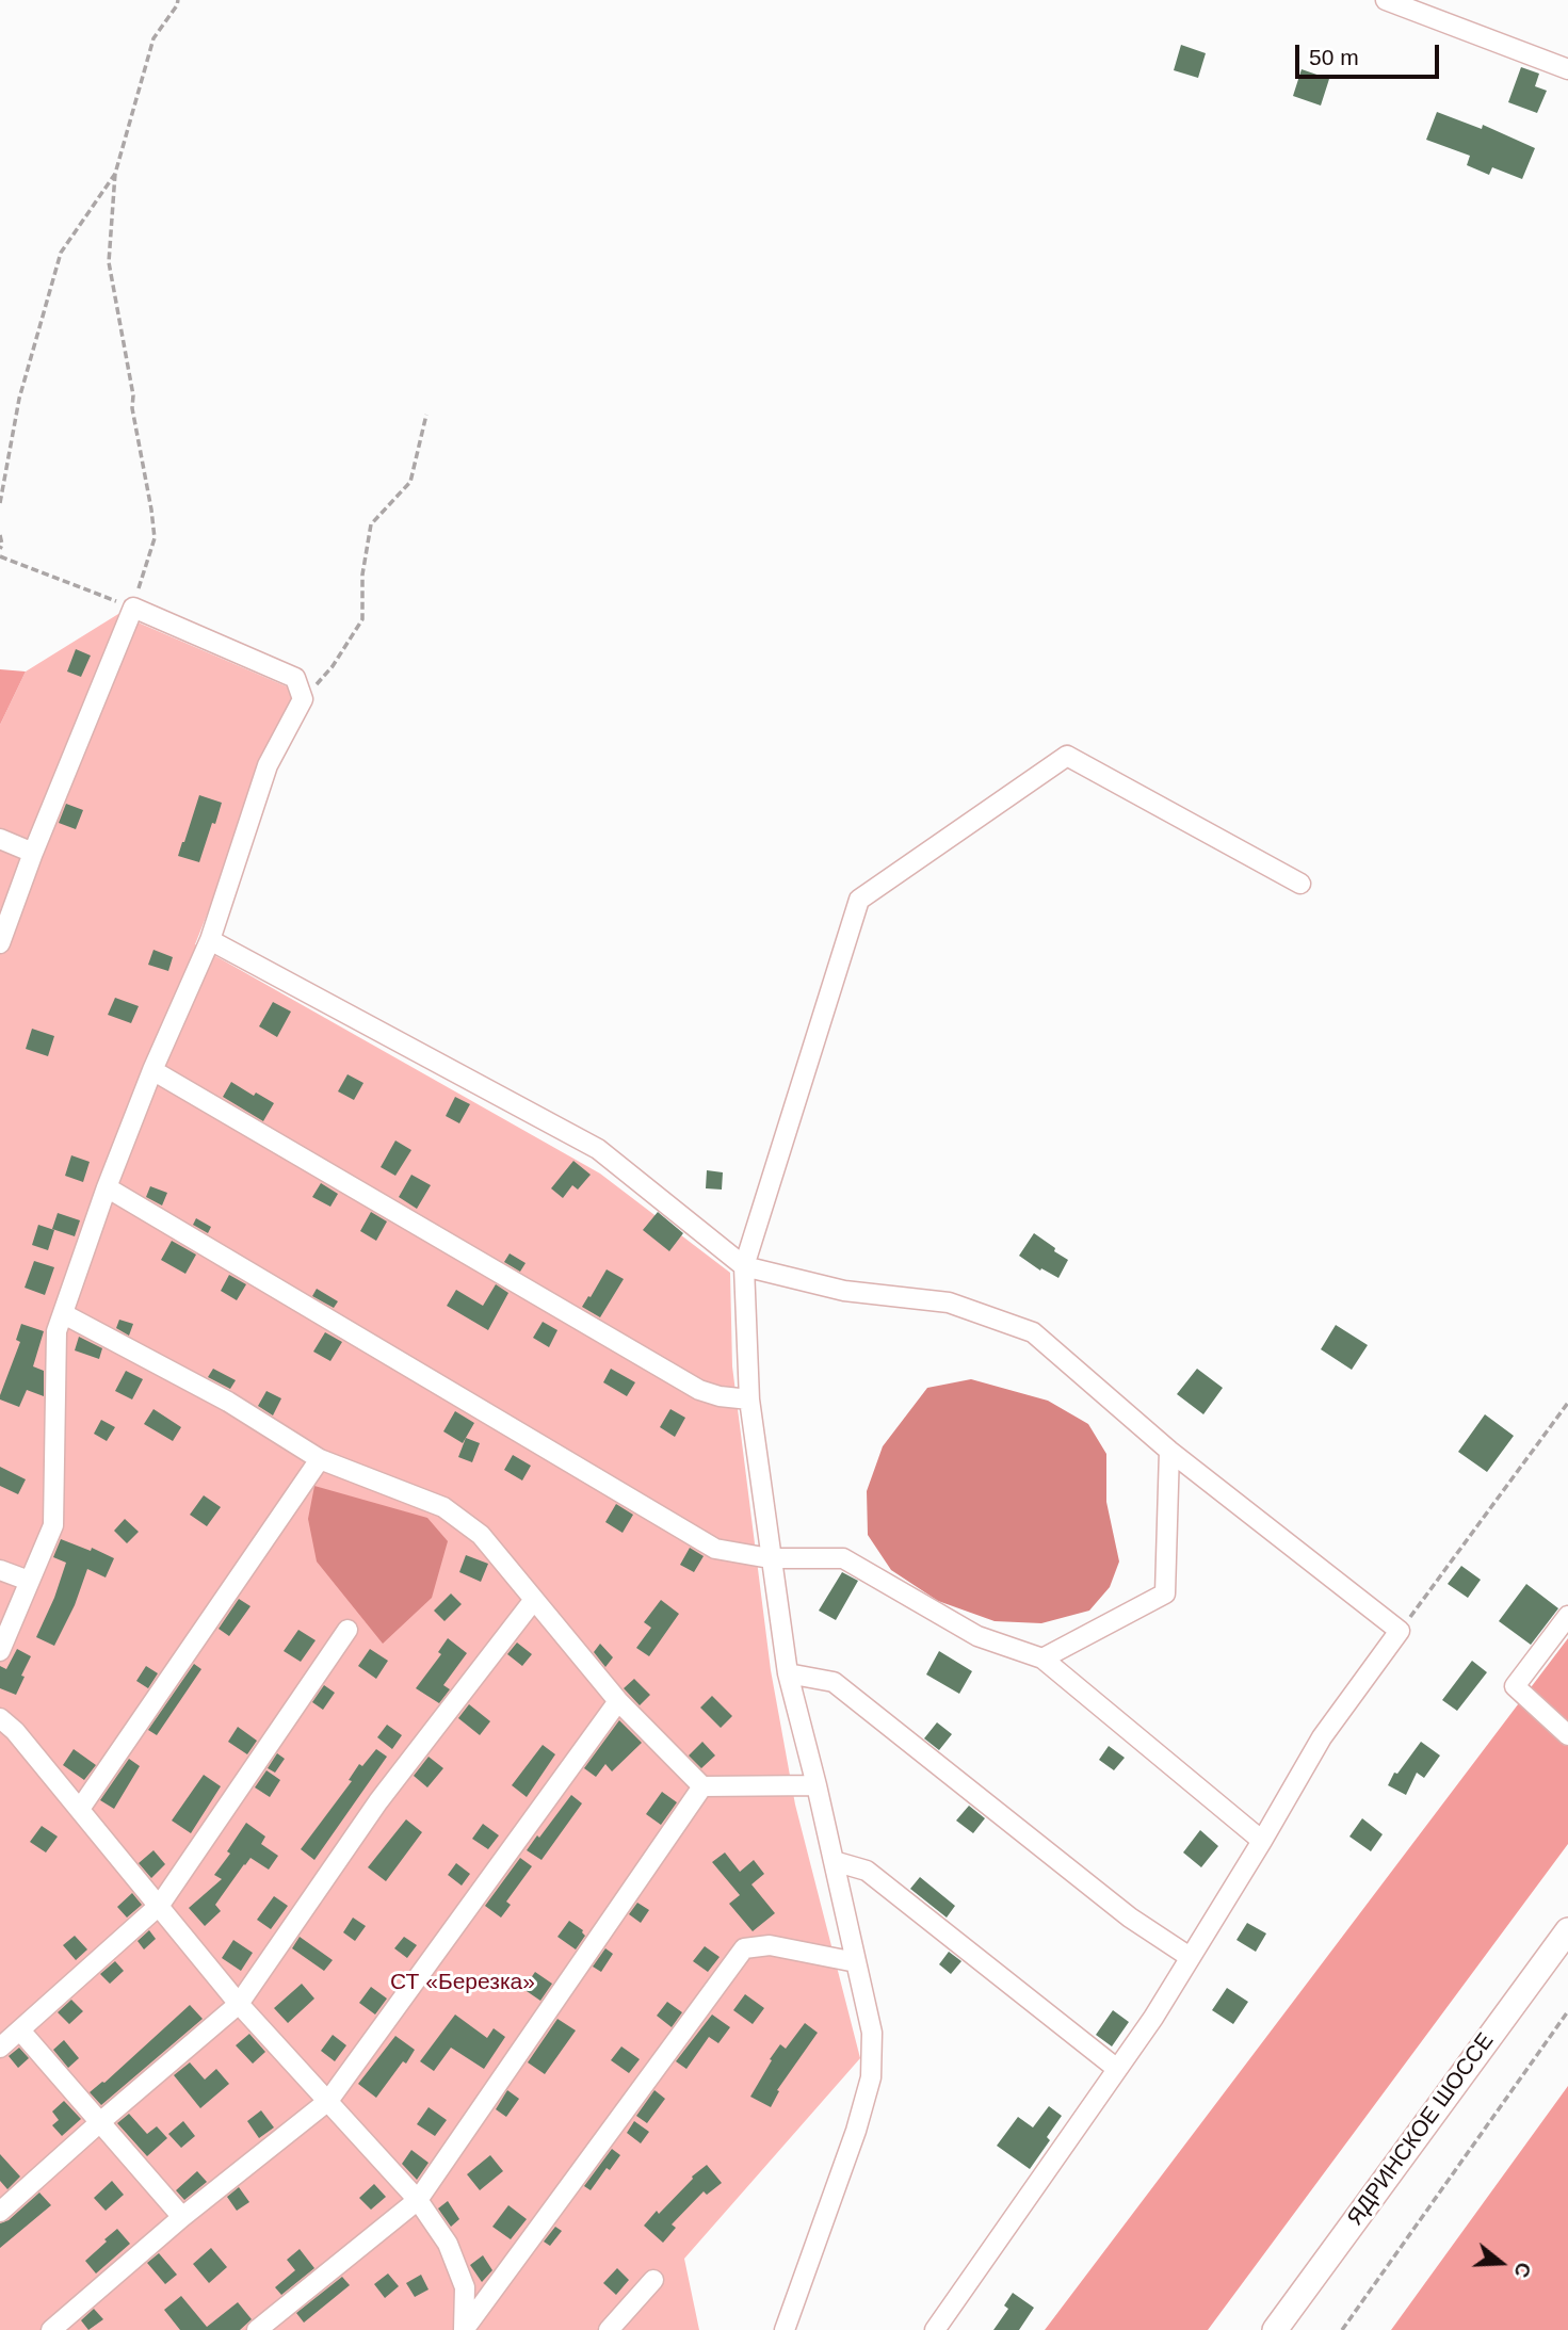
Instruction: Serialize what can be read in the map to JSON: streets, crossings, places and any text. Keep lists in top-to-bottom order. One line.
{"streets":{"main road":["ЯДРИНСКОЕ ШОССЕ"]},"parks":["СТ «Березка»"],"scale_bar":"50 m","north":"right"}
